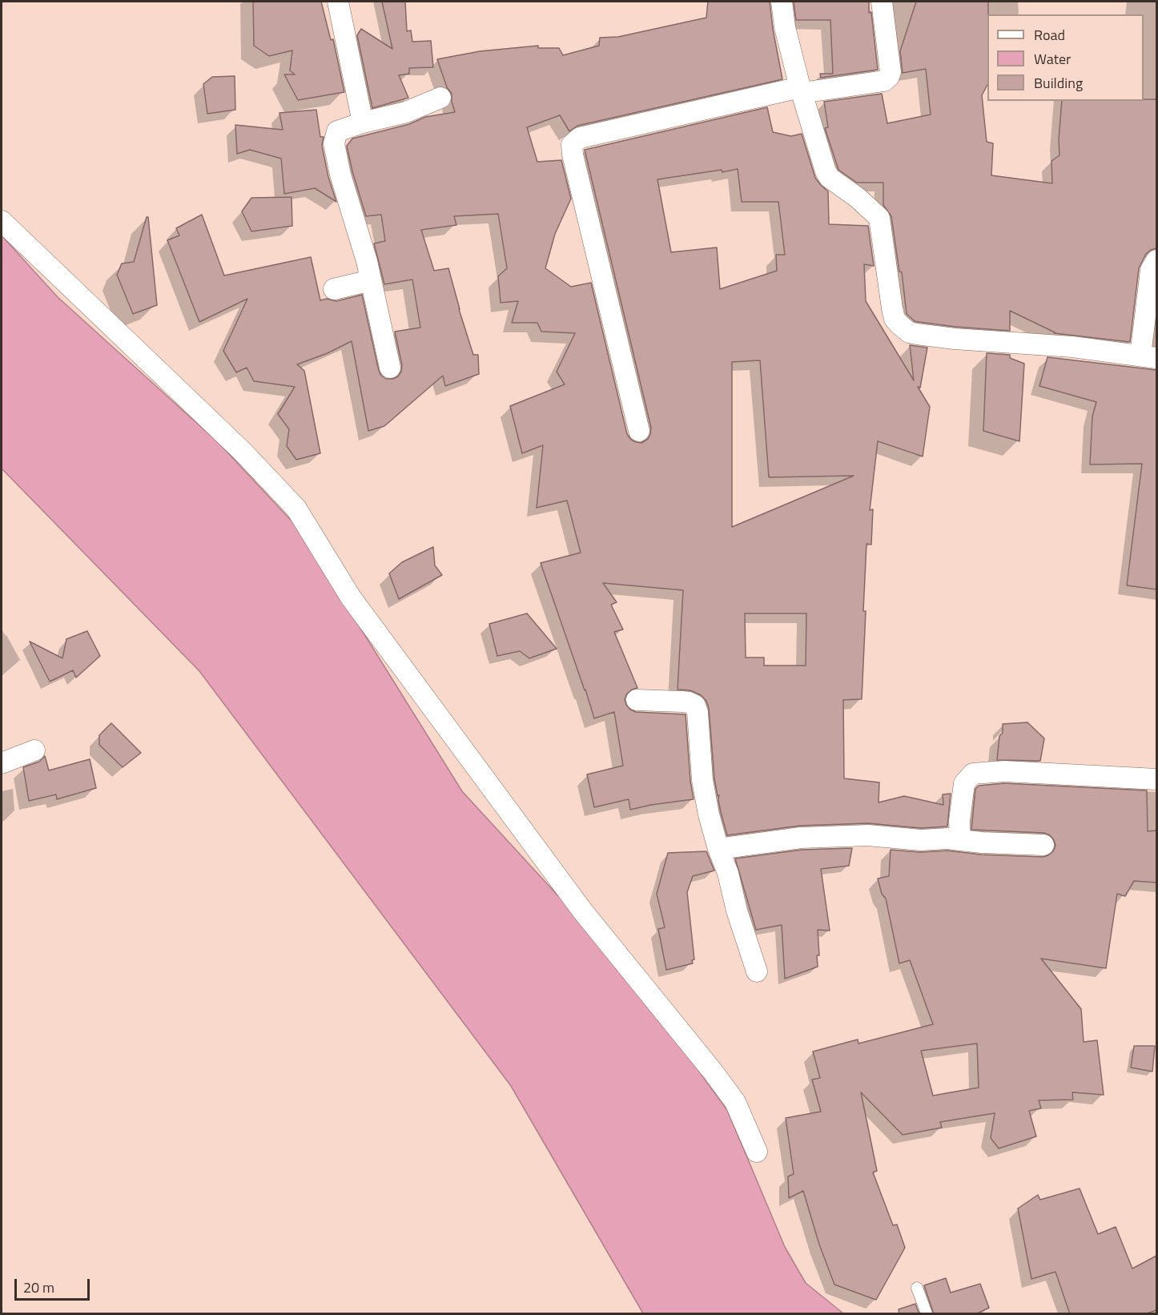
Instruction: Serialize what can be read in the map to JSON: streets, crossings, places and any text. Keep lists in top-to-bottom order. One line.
{"legend":["Road","Water","Building"],"scale_bar":"20 m"}
